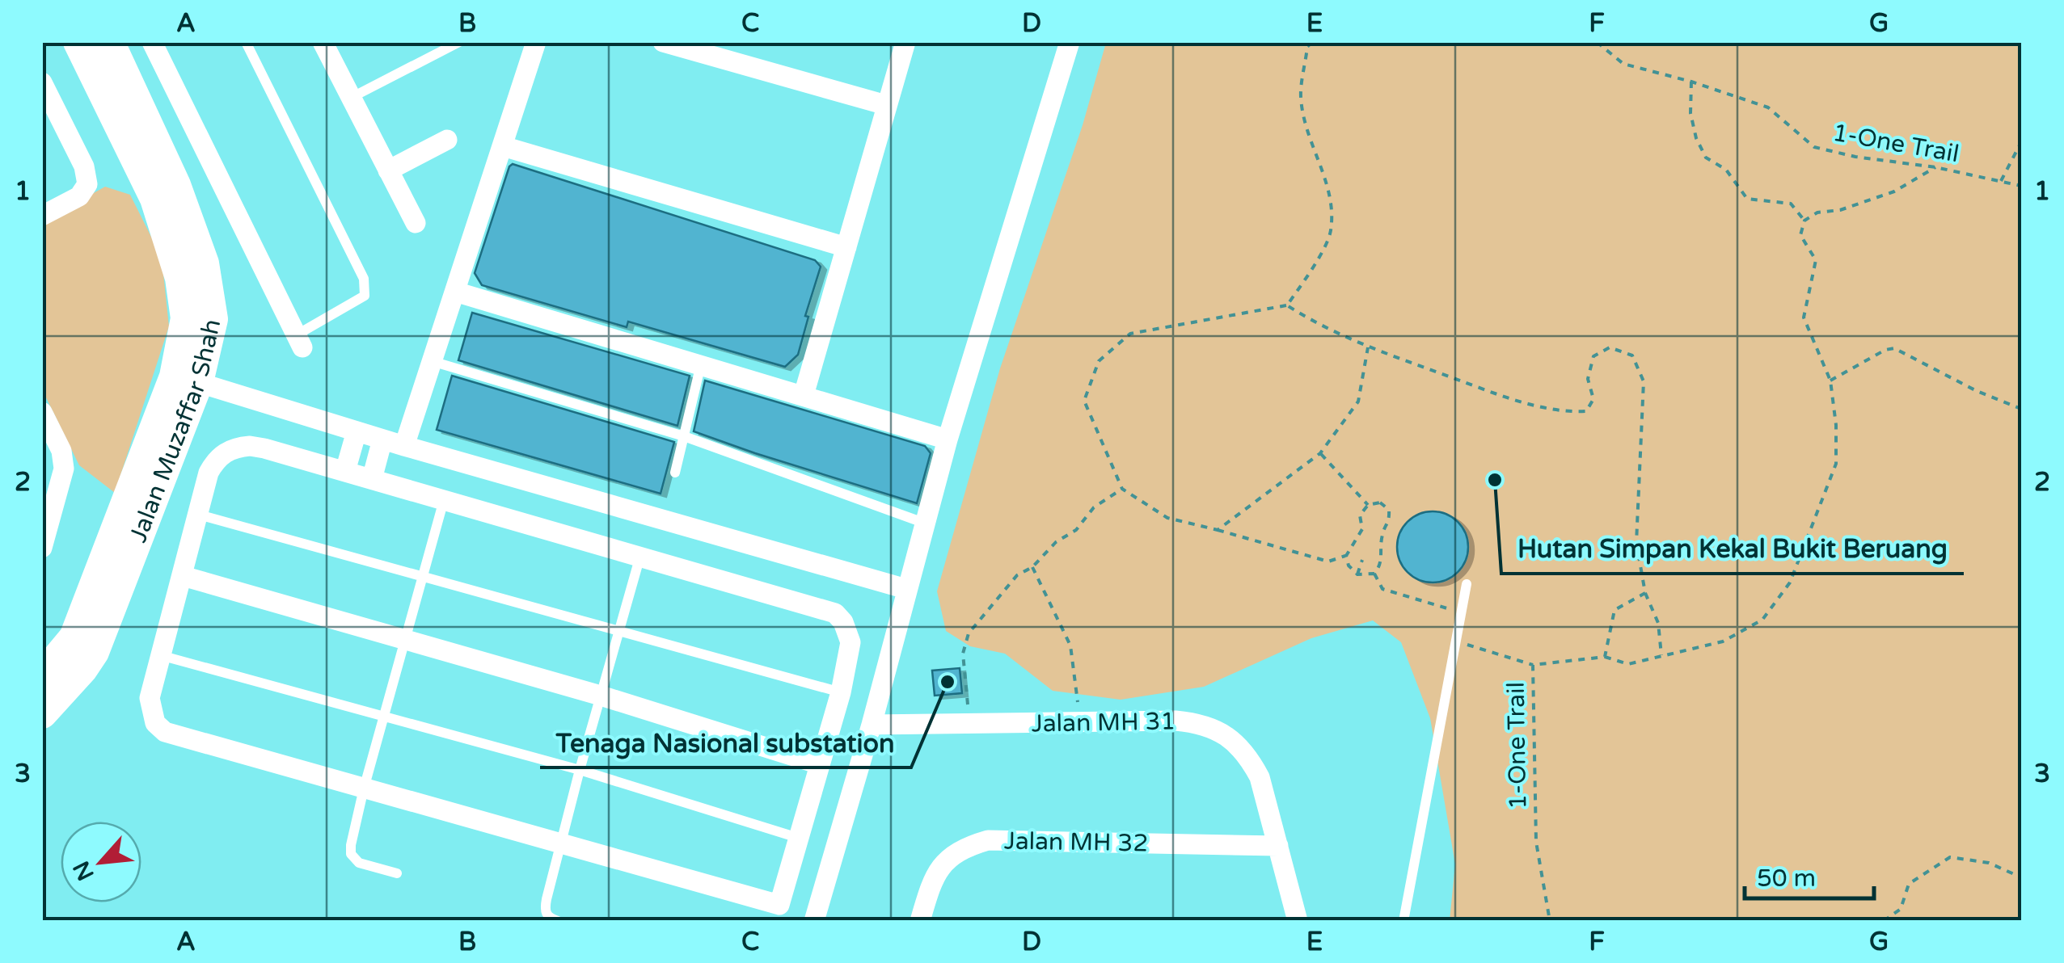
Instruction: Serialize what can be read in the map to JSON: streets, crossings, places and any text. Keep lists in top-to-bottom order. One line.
{"streets":{"main road":["Jalan Muzaffar Shah"],"street":["Jalan MH 31","Jalan MH 32"],"path":["1-One Trail"]},"crossings":[["Jalan MH 31","Jalan MH 32"]],"places":["Hutan Simpan Kekal Bukit Beruang","Tenaga Nasional substation"],"scale_bar":"50 m","north":"bottom left","grid":{"columns":["A","B","C","D","E","F","G"],"rows":["1","2","3"]}}
